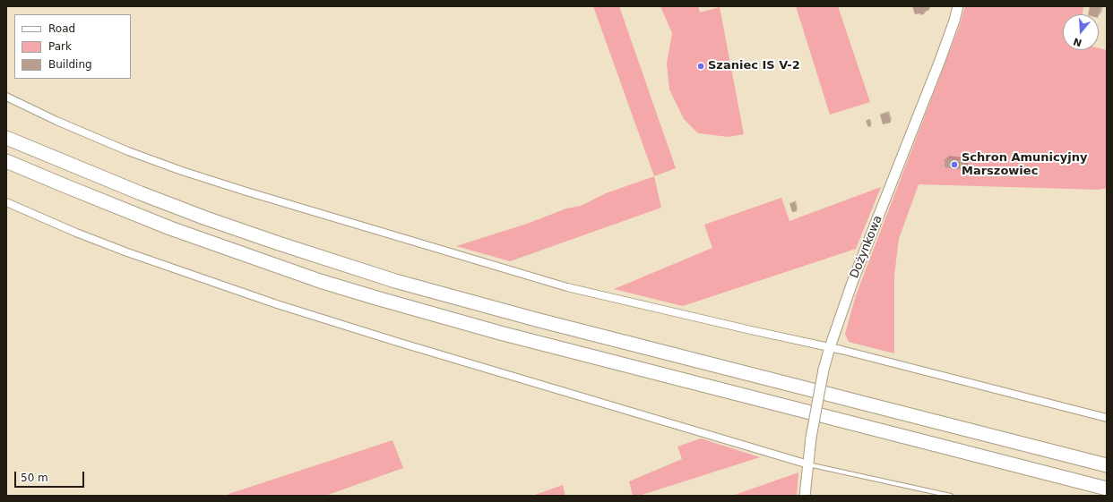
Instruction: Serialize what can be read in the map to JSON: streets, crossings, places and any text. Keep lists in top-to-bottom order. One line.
{"streets":{"street":["Dożynkowa"]},"places":["Szaniec IS V-2","Schron Amunicyjny Marszowiec"],"legend":["Road","Park","Building"],"scale_bar":"50 m","north":"bottom"}
